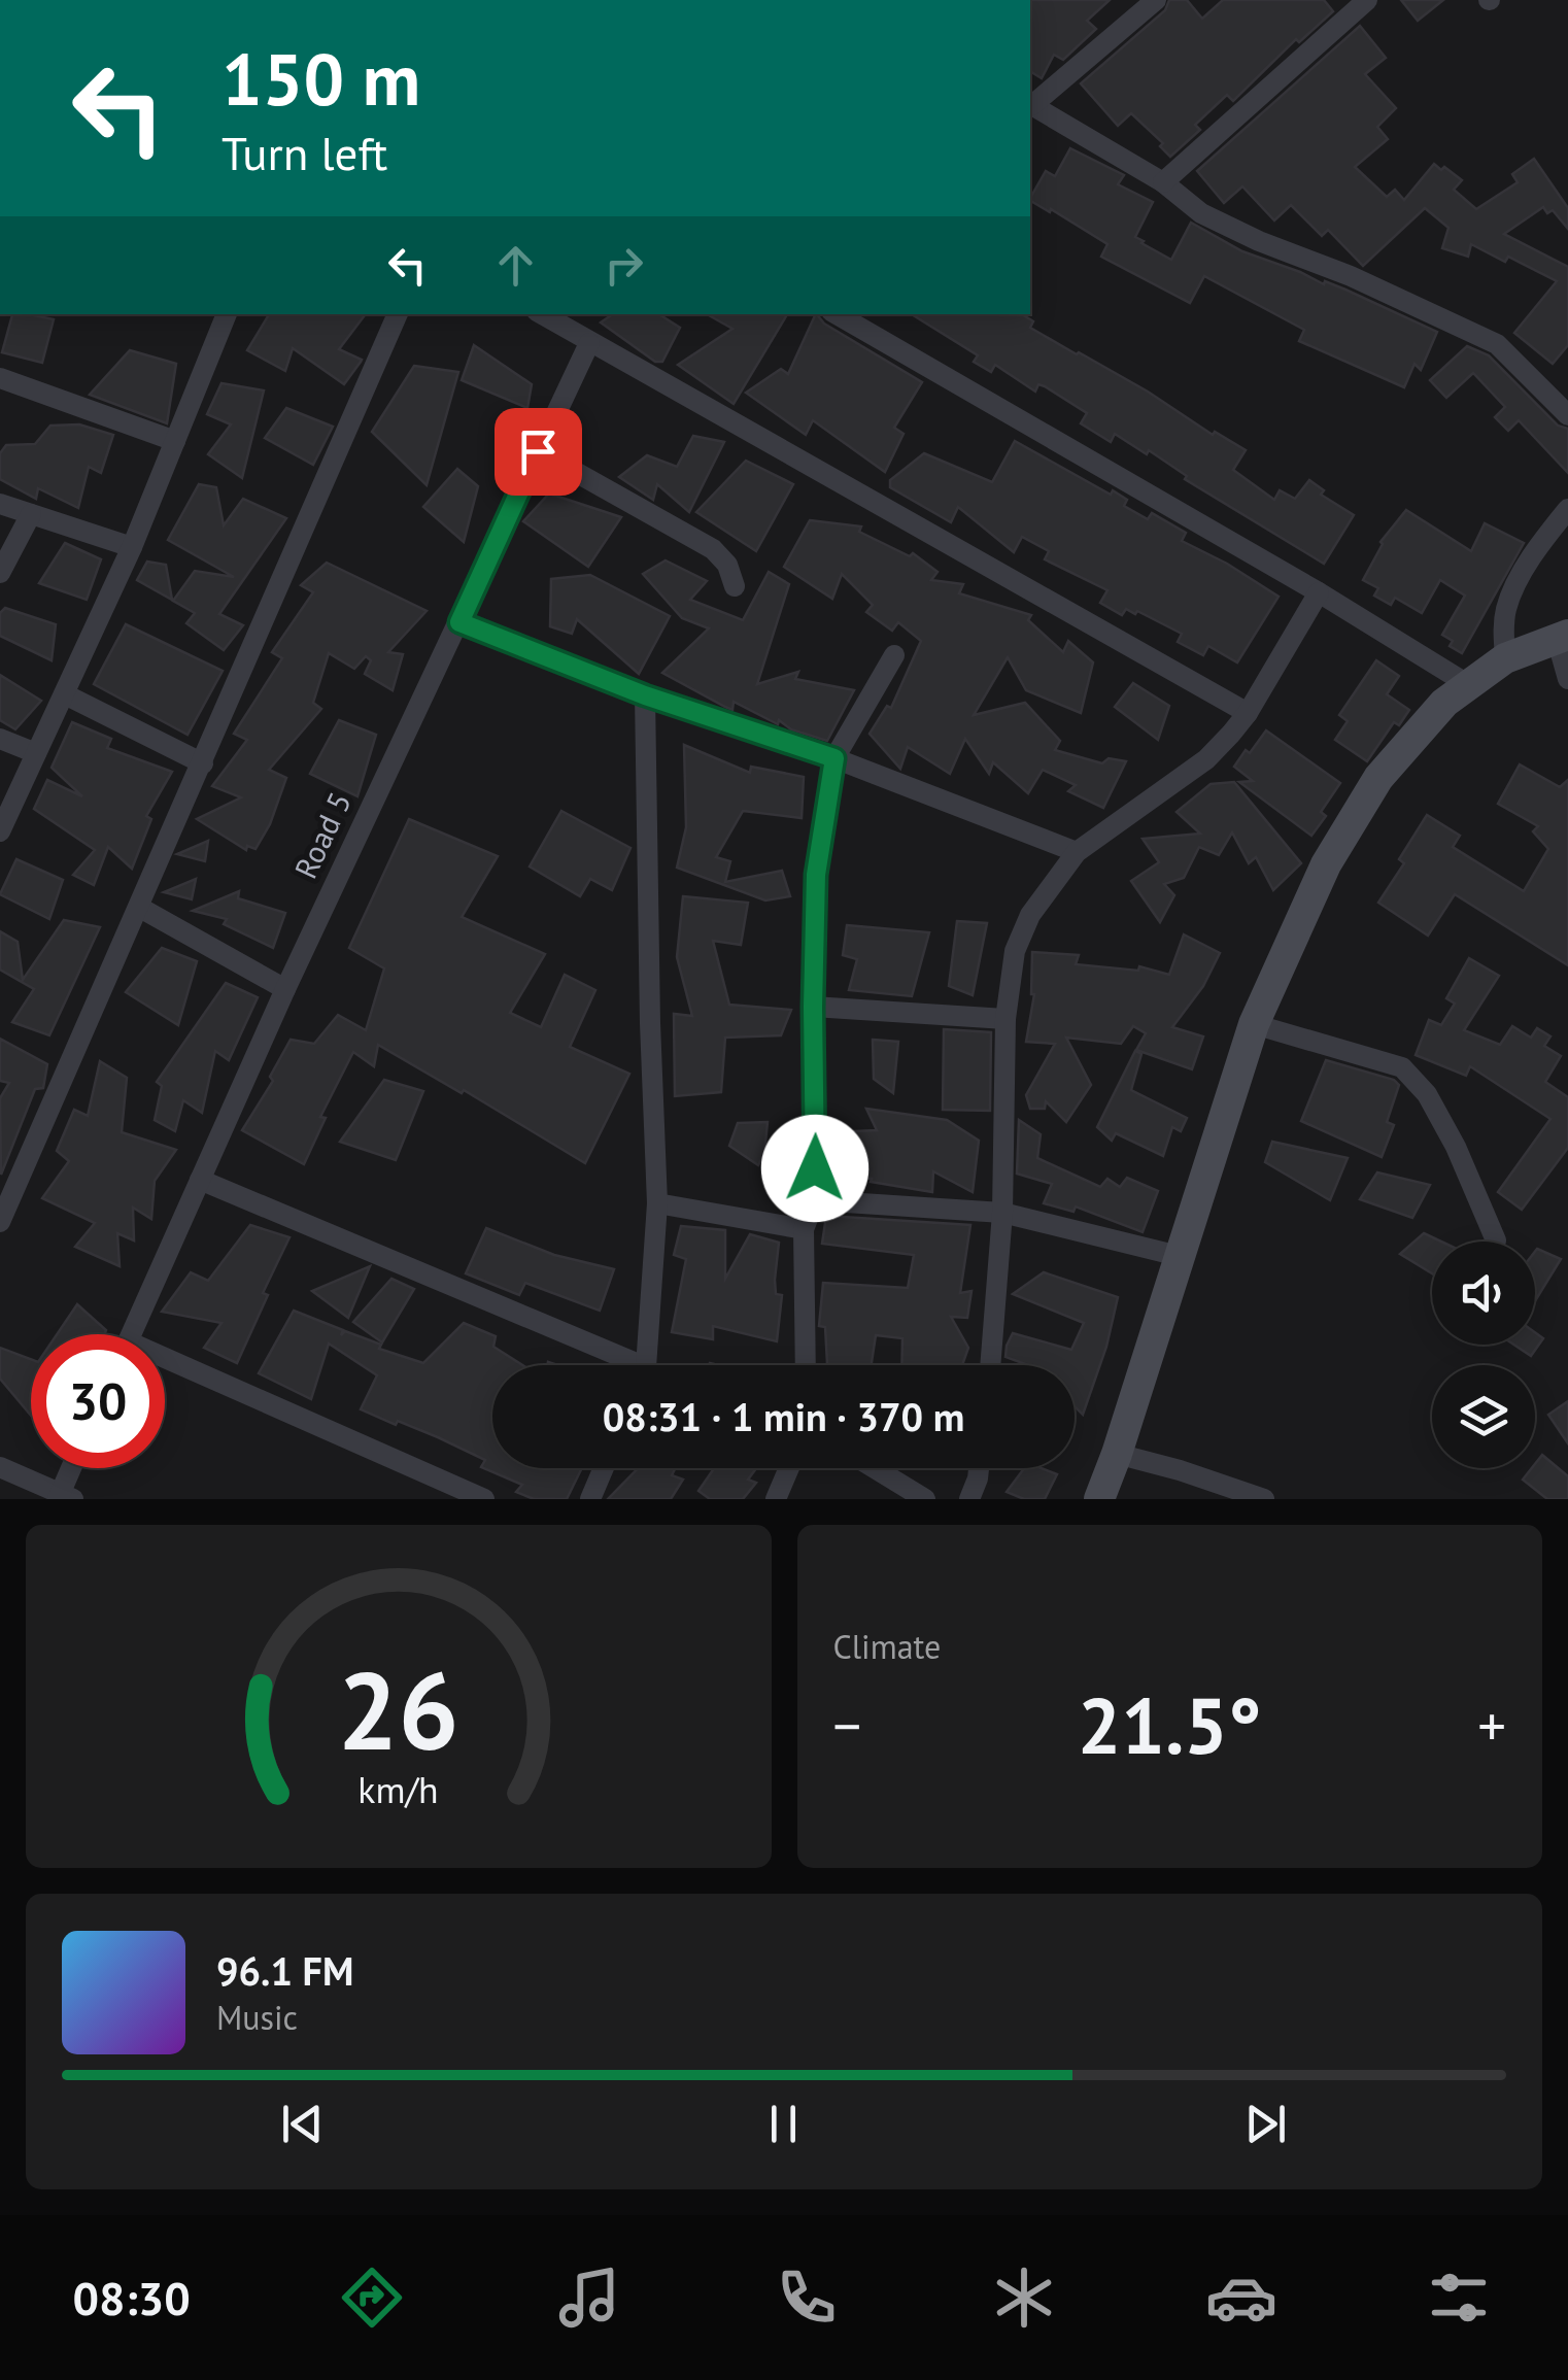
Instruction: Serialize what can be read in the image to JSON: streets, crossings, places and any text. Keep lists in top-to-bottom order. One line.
{"streets":{"street":["Road 5"]},"page":{"turn":["150 m","Turn left"],"limit":"30","trip":"08:31 · 1 min · 370 m","tile":"Climate","heat":["−","21.5°","+"],"song":["96.1 FM","Music"],"tabs":"08:30","gauge":["26","km/h"]}}
